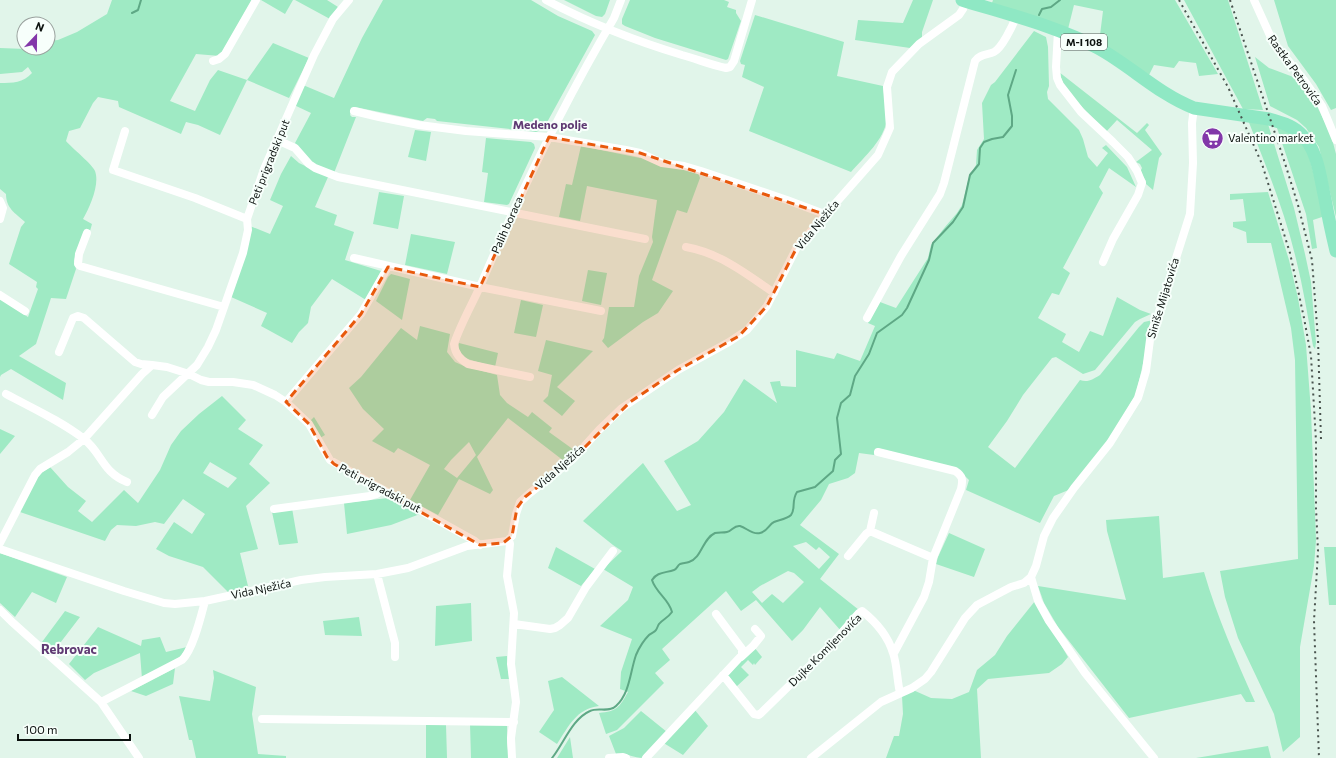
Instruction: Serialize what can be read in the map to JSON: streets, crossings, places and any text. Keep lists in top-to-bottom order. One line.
{"streets":{"main road":["M-I 108"],"street":["Rastka Petrovića","Peti prigradski put","Palih boraca","Vida Nježića","Siniše Mijatovića","Dujke Komljenovića"]},"crossings":[["M-I 108","Vida Nježića"],["M-I 108","Siniše Mijatovića"],["Peti prigradski put","Vida Nježića"]],"districts":["Medeno polje","Rebrovac"],"places":{"supermarket":["Valentino market"]},"scale_bar":"100 m","north":"top"}
